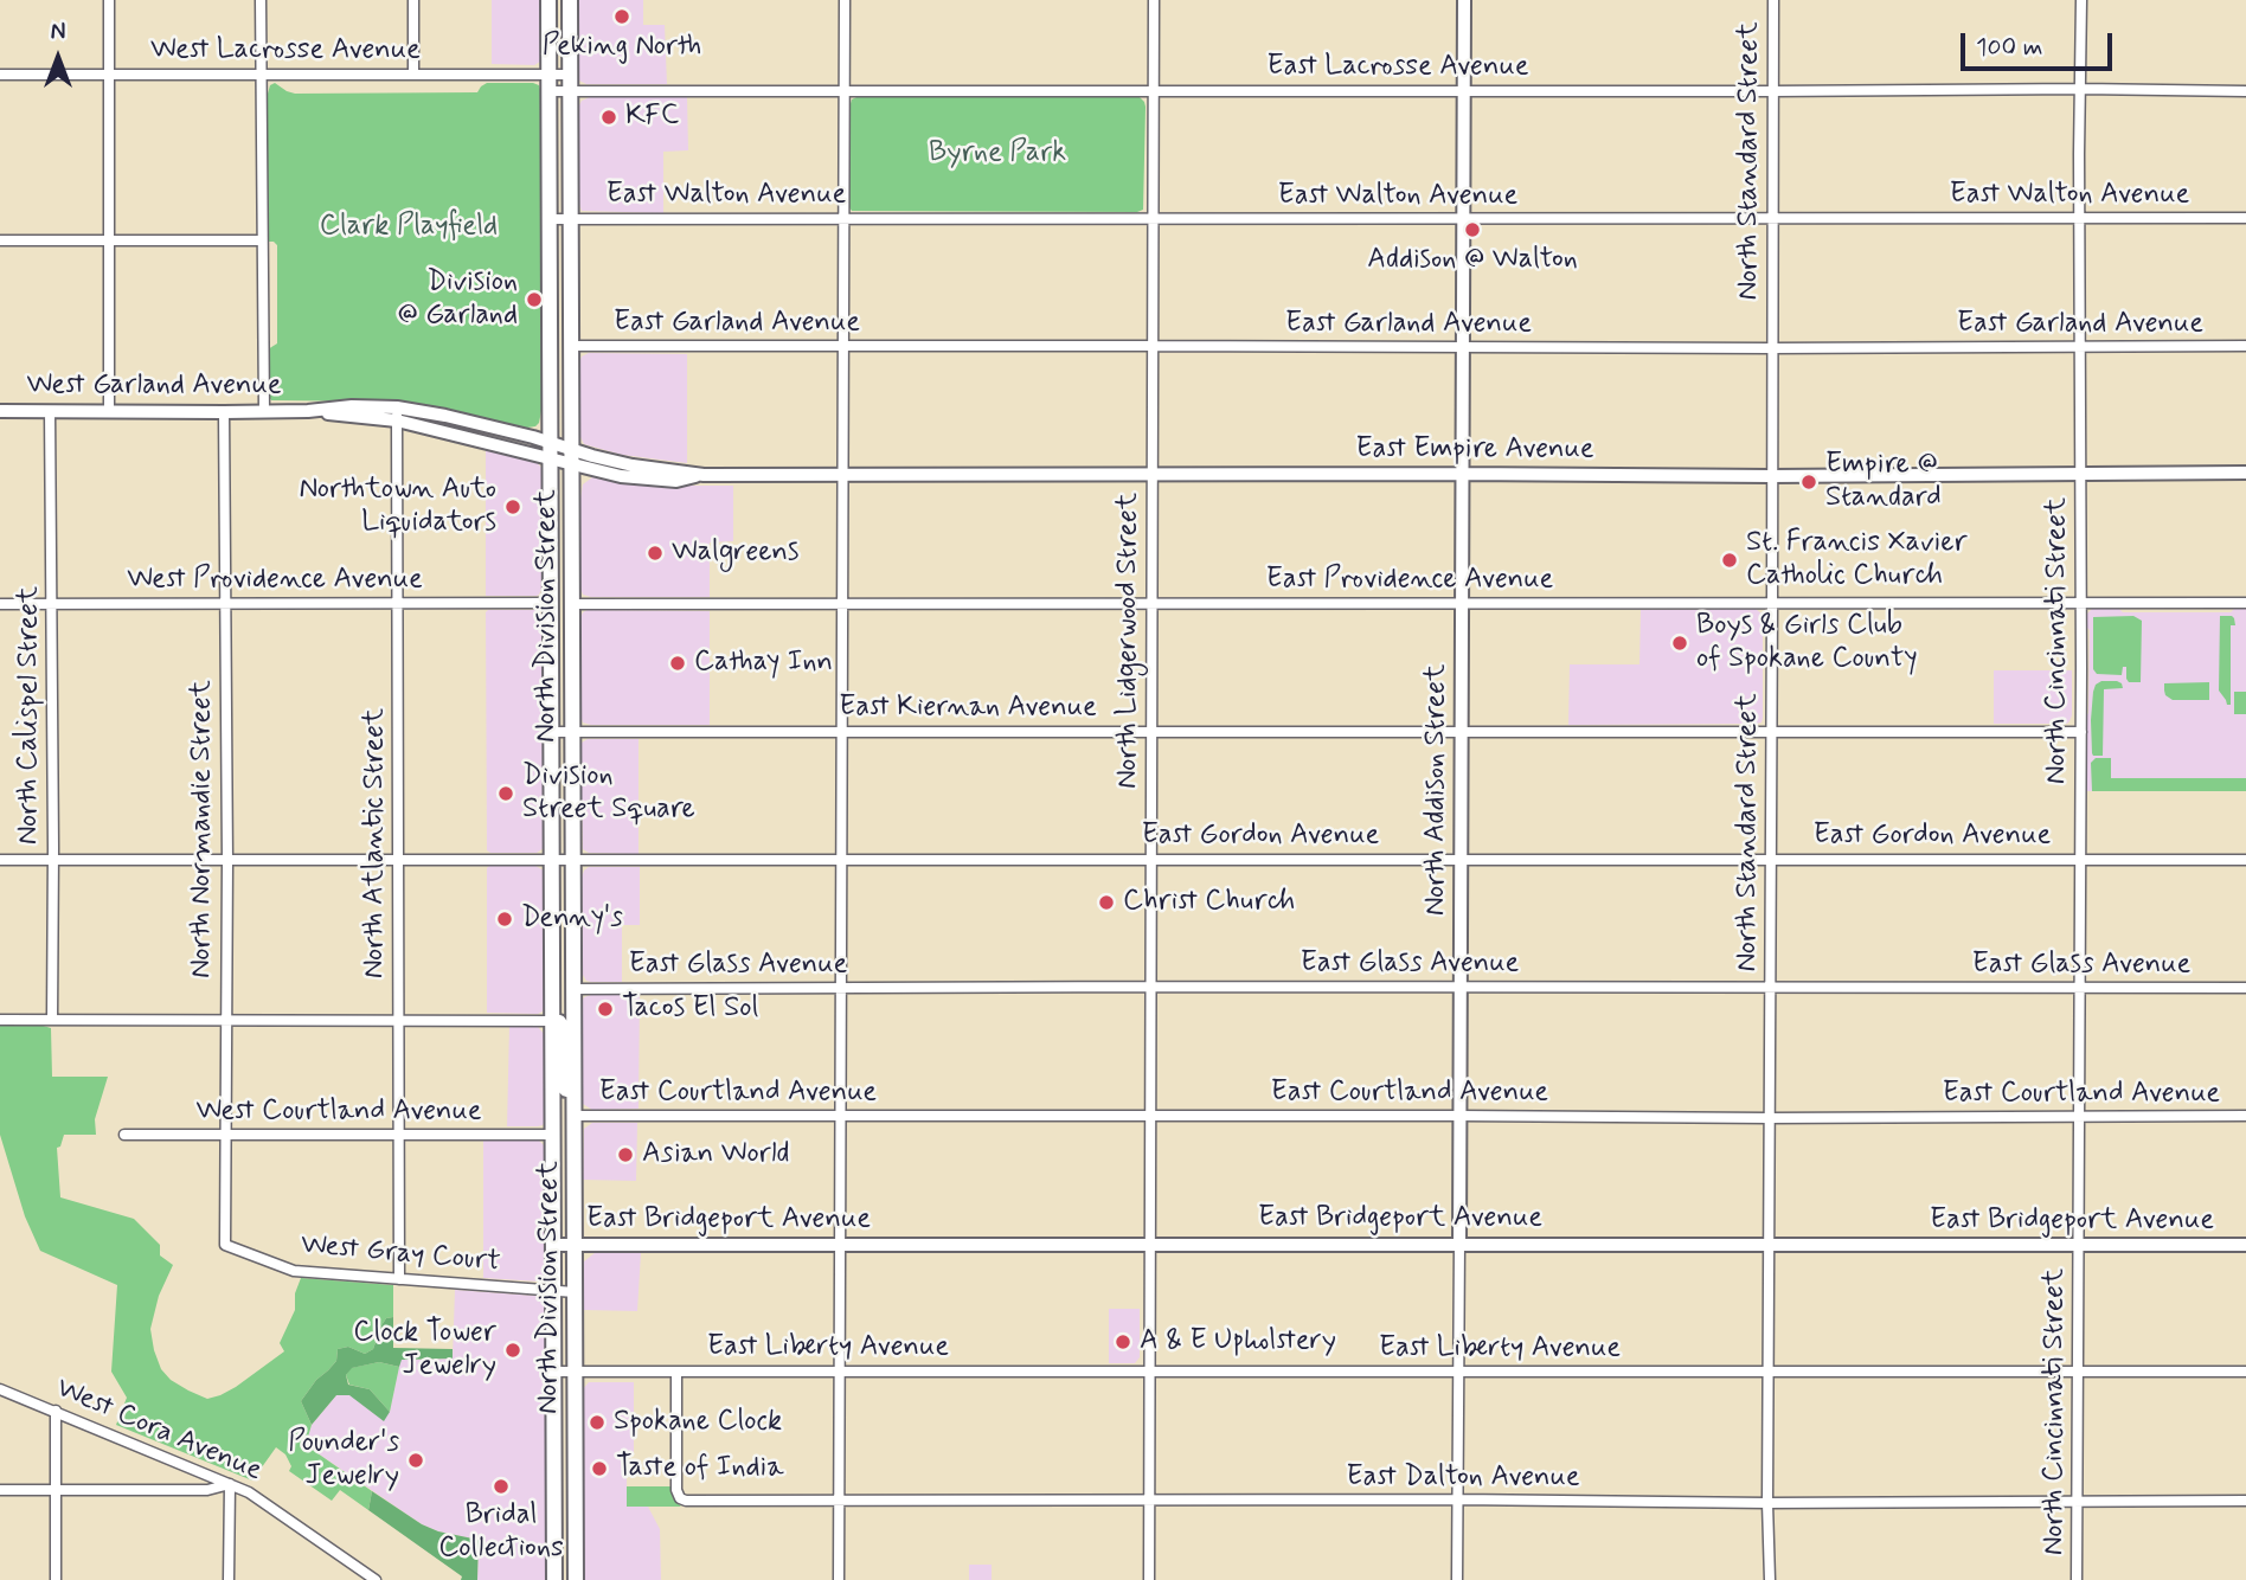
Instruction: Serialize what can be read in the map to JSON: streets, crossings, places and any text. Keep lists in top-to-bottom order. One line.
{"streets":{"main road":["North Division Street"],"street":["West Lacrosse Avenue","East Lacrosse Avenue","North Standard Street","East Walton Avenue","East Garland Avenue","West Garland Avenue","East Empire Avenue","West Providence Avenue","East Providence Avenue","North Lidgerwood Street","North Cincinnati Street","East Kiernan Avenue","North Calispel Street","North Addison Street","North Normandie Street","East Gordon Avenue","North Atlantic Street","East Glass Avenue","East Courtland Avenue","West Courtland Avenue","East Bridgeport Avenue","West Gray Court","East Liberty Avenue","West Cora Avenue","East Dalton Avenue"]},"crossings":[["West Lacrosse Avenue","North Division Street"],["East Lacrosse Avenue","North Standard Street"],["East Lacrosse Avenue","North Division Street"],["East Lacrosse Avenue","North Lidgerwood Street"],["East Lacrosse Avenue","North Cincinnati Street"],["East Lacrosse Avenue","North Addison Street"],["North Standard Street","East Walton Avenue"],["North Standard Street","East Garland Avenue"],["North Standard Street","East Empire Avenue"],["North Standard Street","East Providence Avenue"],["North Standard Street","East Kiernan Avenue"],["North Standard Street","East Gordon Avenue"],["North Standard Street","East Glass Avenue"],["North Standard Street","East Courtland Avenue"],["North Standard Street","East Bridgeport Avenue"],["North Standard Street","East Liberty Avenue"],["North Standard Street","East Dalton Avenue"],["East Walton Avenue","North Division Street"],["East Walton Avenue","North Lidgerwood Street"],["East Walton Avenue","North Cincinnati Street"],["East Walton Avenue","North Addison Street"],["East Garland Avenue","North Division Street"],["East Garland Avenue","North Lidgerwood Street"],["East Garland Avenue","North Cincinnati Street"],["East Garland Avenue","North Addison Street"],["West Garland Avenue","East Empire Avenue"],["West Garland Avenue","North Division Street"],["West Garland Avenue","North Calispel Street"],["West Garland Avenue","North Normandie Street"],["West Garland Avenue","North Atlantic Street"],["East Empire Avenue","North Division Street"],["East Empire Avenue","North Lidgerwood Street"],["East Empire Avenue","North Cincinnati Street"],["East Empire Avenue","North Addison Street"],["West Providence Avenue","North Division Street"],["West Providence Avenue","North Calispel Street"],["West Providence Avenue","North Normandie Street"],["West Providence Avenue","North Atlantic Street"],["East Providence Avenue","North Division Street"],["East Providence Avenue","North Lidgerwood Street"],["East Providence Avenue","North Cincinnati Street"],["East Providence Avenue","North Addison Street"],["North Division Street","East Kiernan Avenue"],["North Division Street","East Gordon Avenue"],["North Division Street","East Glass Avenue"],["North Division Street","East Courtland Avenue"],["North Division Street","West Courtland Avenue"],["North Division Street","East Bridgeport Avenue"],["North Division Street","West Gray Court"],["North Division Street","East Liberty Avenue"],["North Lidgerwood Street","East Kiernan Avenue"],["North Lidgerwood Street","East Gordon Avenue"],["North Lidgerwood Street","East Glass Avenue"],["North Lidgerwood Street","East Courtland Avenue"],["North Lidgerwood Street","East Bridgeport Avenue"],["North Lidgerwood Street","East Liberty Avenue"],["North Lidgerwood Street","East Dalton Avenue"],["North Cincinnati Street","East Kiernan Avenue"],["North Cincinnati Street","East Gordon Avenue"],["North Cincinnati Street","East Glass Avenue"],["North Cincinnati Street","East Courtland Avenue"],["North Cincinnati Street","East Bridgeport Avenue"],["North Cincinnati Street","East Liberty Avenue"],["North Cincinnati Street","East Dalton Avenue"],["East Kiernan Avenue","North Addison Street"],["North Calispel Street","East Gordon Avenue"],["North Addison Street","East Gordon Avenue"],["North Addison Street","East Glass Avenue"],["North Addison Street","East Courtland Avenue"],["North Addison Street","East Bridgeport Avenue"],["North Addison Street","East Liberty Avenue"],["North Addison Street","East Dalton Avenue"],["North Normandie Street","East Gordon Avenue"],["North Normandie Street","West Courtland Avenue"],["North Normandie Street","West Gray Court"],["East Gordon Avenue","North Atlantic Street"],["North Atlantic Street","West Courtland Avenue"],["North Atlantic Street","West Gray Court"],["East Liberty Avenue","East Dalton Avenue"]],"parks":["Byrne Park","Clark Playfield"],"places":["Peking North","KFC","Addison @ Walton","Division @ Garland","Empire @ Standard","Northtown Auto Liquidators","Walgreens","St. Francis Xavier Catholic Church","Boys & Girls Club of Spokane County","Cathay Inn","Division Street Square","Christ Church","Denny's","Tacos El Sol","Asian World","A & E Upholstery","Clock Tower Jewelry","Spokane Clock","Pounder's Jewelry","Taste of India","Bridal Collections"],"scale_bar":"100 m","north":"top"}
